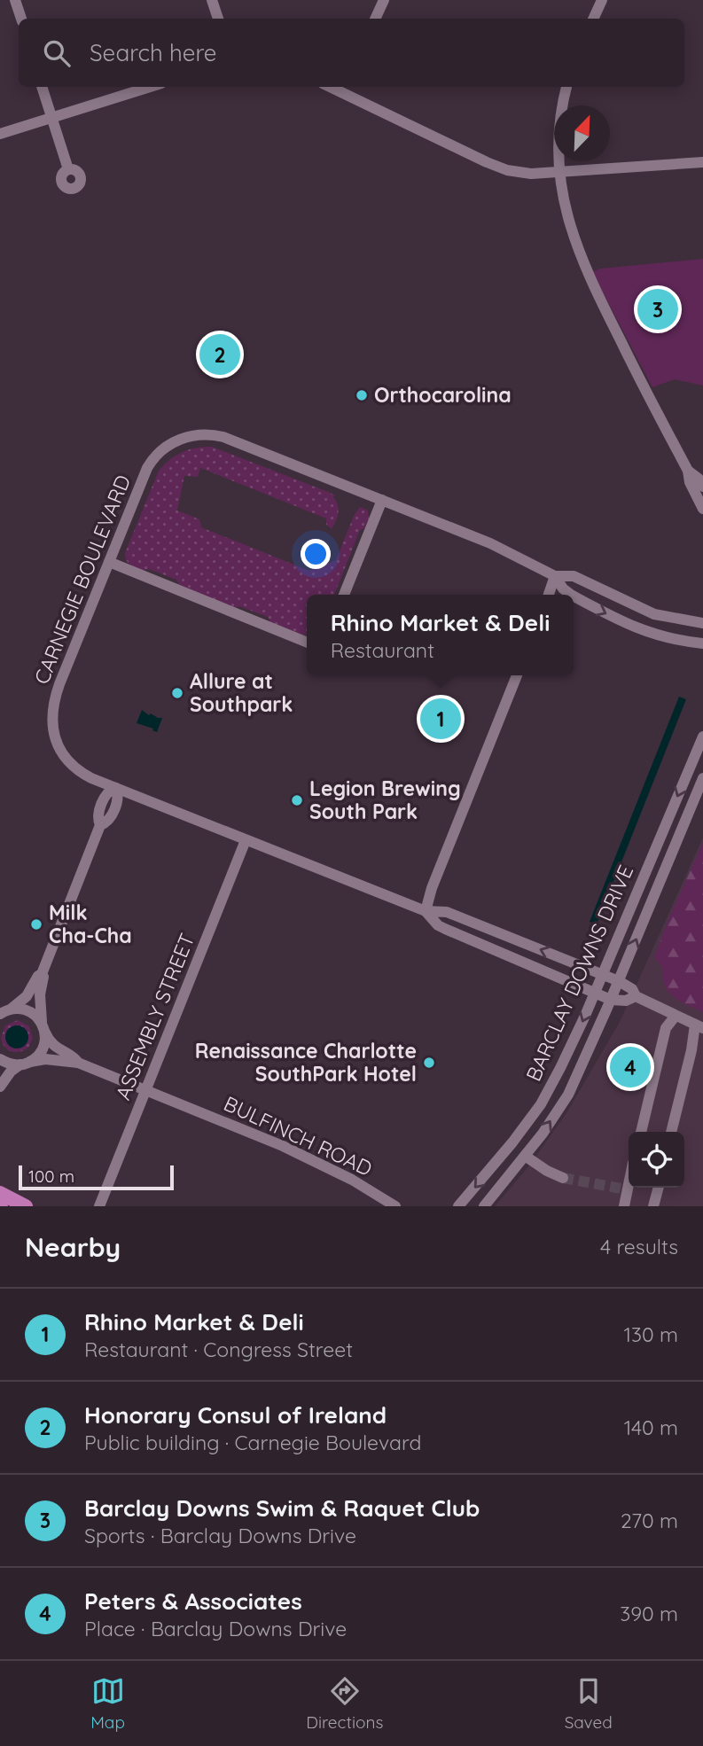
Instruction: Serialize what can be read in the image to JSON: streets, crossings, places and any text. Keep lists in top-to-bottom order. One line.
{"streets":{"street":["CARNEGIE BOULEVARD","BARCLAY DOWNS DRIVE","ASSEMBLY STREET","BULFINCH ROAD"]},"crossings":[["CARNEGIE BOULEVARD","BARCLAY DOWNS DRIVE"],["CARNEGIE BOULEVARD","ASSEMBLY STREET"],["ASSEMBLY STREET","BULFINCH ROAD"]],"places":["Orthocarolina","Allure at Southpark","Legion Brewing South Park","Milk Cha-Cha","Renaissance Charlotte SouthPark Hotel"],"scale_bar":"100 m","north":"top right","page":{"search":"Search here","pins":["3","2","1","4"],"popup":["Rhino Market & Deli","Restaurant"],"scale":"100 m","heading":["Nearby","4 results"],"list":[{"mark":"1","name":"Rhino Market & Deli","note":"Restaurant · Congress Street","value":"130 m"},{"mark":"2","name":"Honorary Consul of Ireland","note":"Public building · Carnegie Boulevard","value":"140 m"},{"mark":"3","name":"Barclay Downs Swim & Raquet Club","note":"Sports · Barclay Downs Drive","value":"270 m"},{"mark":"4","name":"Peters & Associates","note":"Place · Barclay Downs Drive","value":"390 m"}],"nav":["Map","Directions","Saved"]}}
